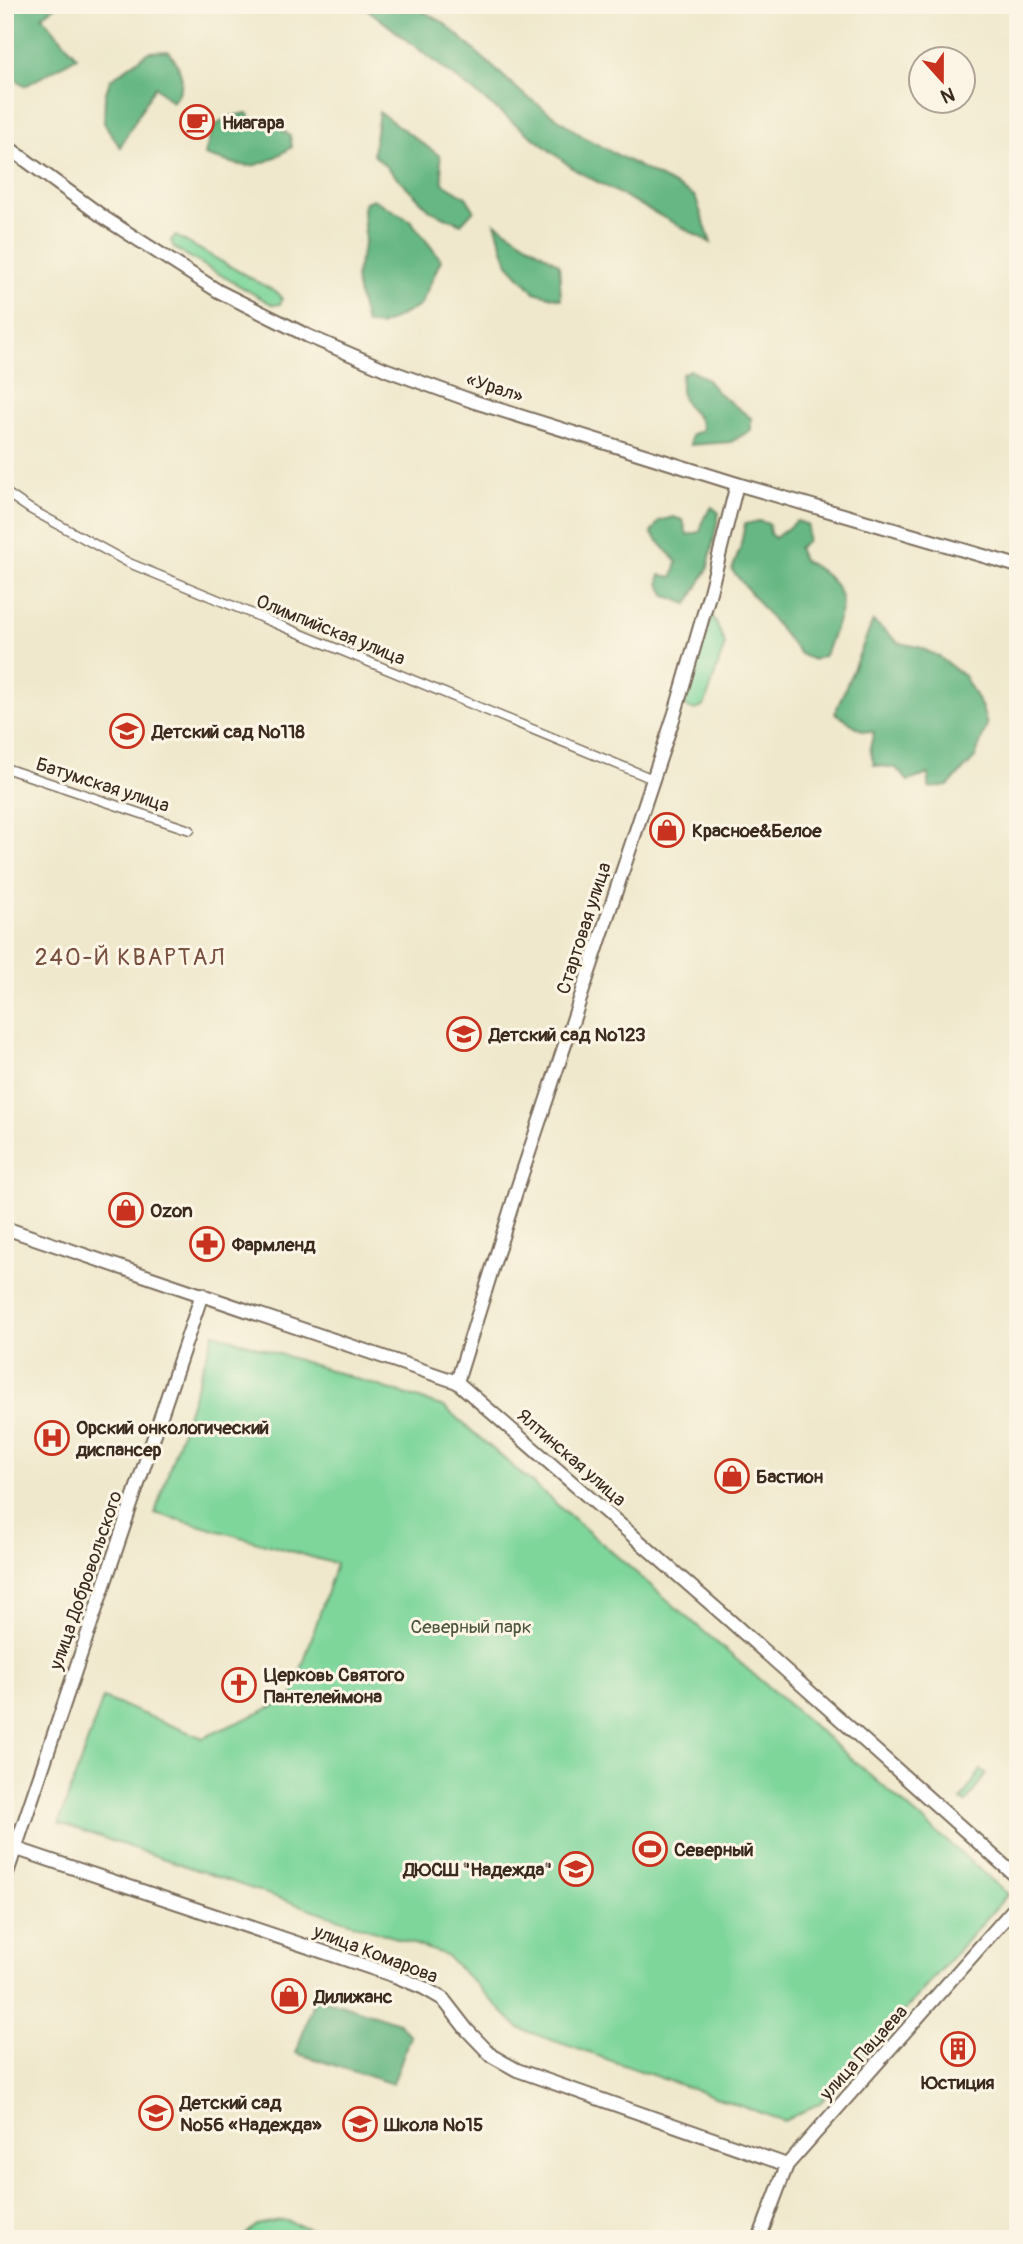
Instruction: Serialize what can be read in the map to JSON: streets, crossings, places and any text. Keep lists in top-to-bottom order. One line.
{"streets":{"main road":["«Урал»","Стартовая улица","Ялтинская улица","улица Добровольского","улица Комарова","улица Пацаева"],"street":["Олимпийская улица","Батумская улица"]},"crossings":[["«Урал»","Стартовая улица"],["Олимпийская улица","Стартовая улица"],["Стартовая улица","Ялтинская улица"],["Ялтинская улица","улица Добровольского"],["улица Добровольского","улица Комарова"],["улица Комарова","улица Пацаева"]],"districts":["240-Й КВАРТАЛ"],"parks":["Северный парк"],"places":{"cafe":["Ниагара"],"school or university":["Детский сад №118","Детский сад №123","ДЮСШ \"Надежда\"","Детский сад №56 «Надежда»","Школа №15"],"shop":["Красное&Белое","Ozon","Бастион","Дилижанс"],"pharmacy":["Фармленд"],"hospital":["Орский онкологический диспансер"],"church":["Церковь Святого Пантелеймона"],"sports":["Северный"],"building":["Юстиция"]},"north":"bottom"}
